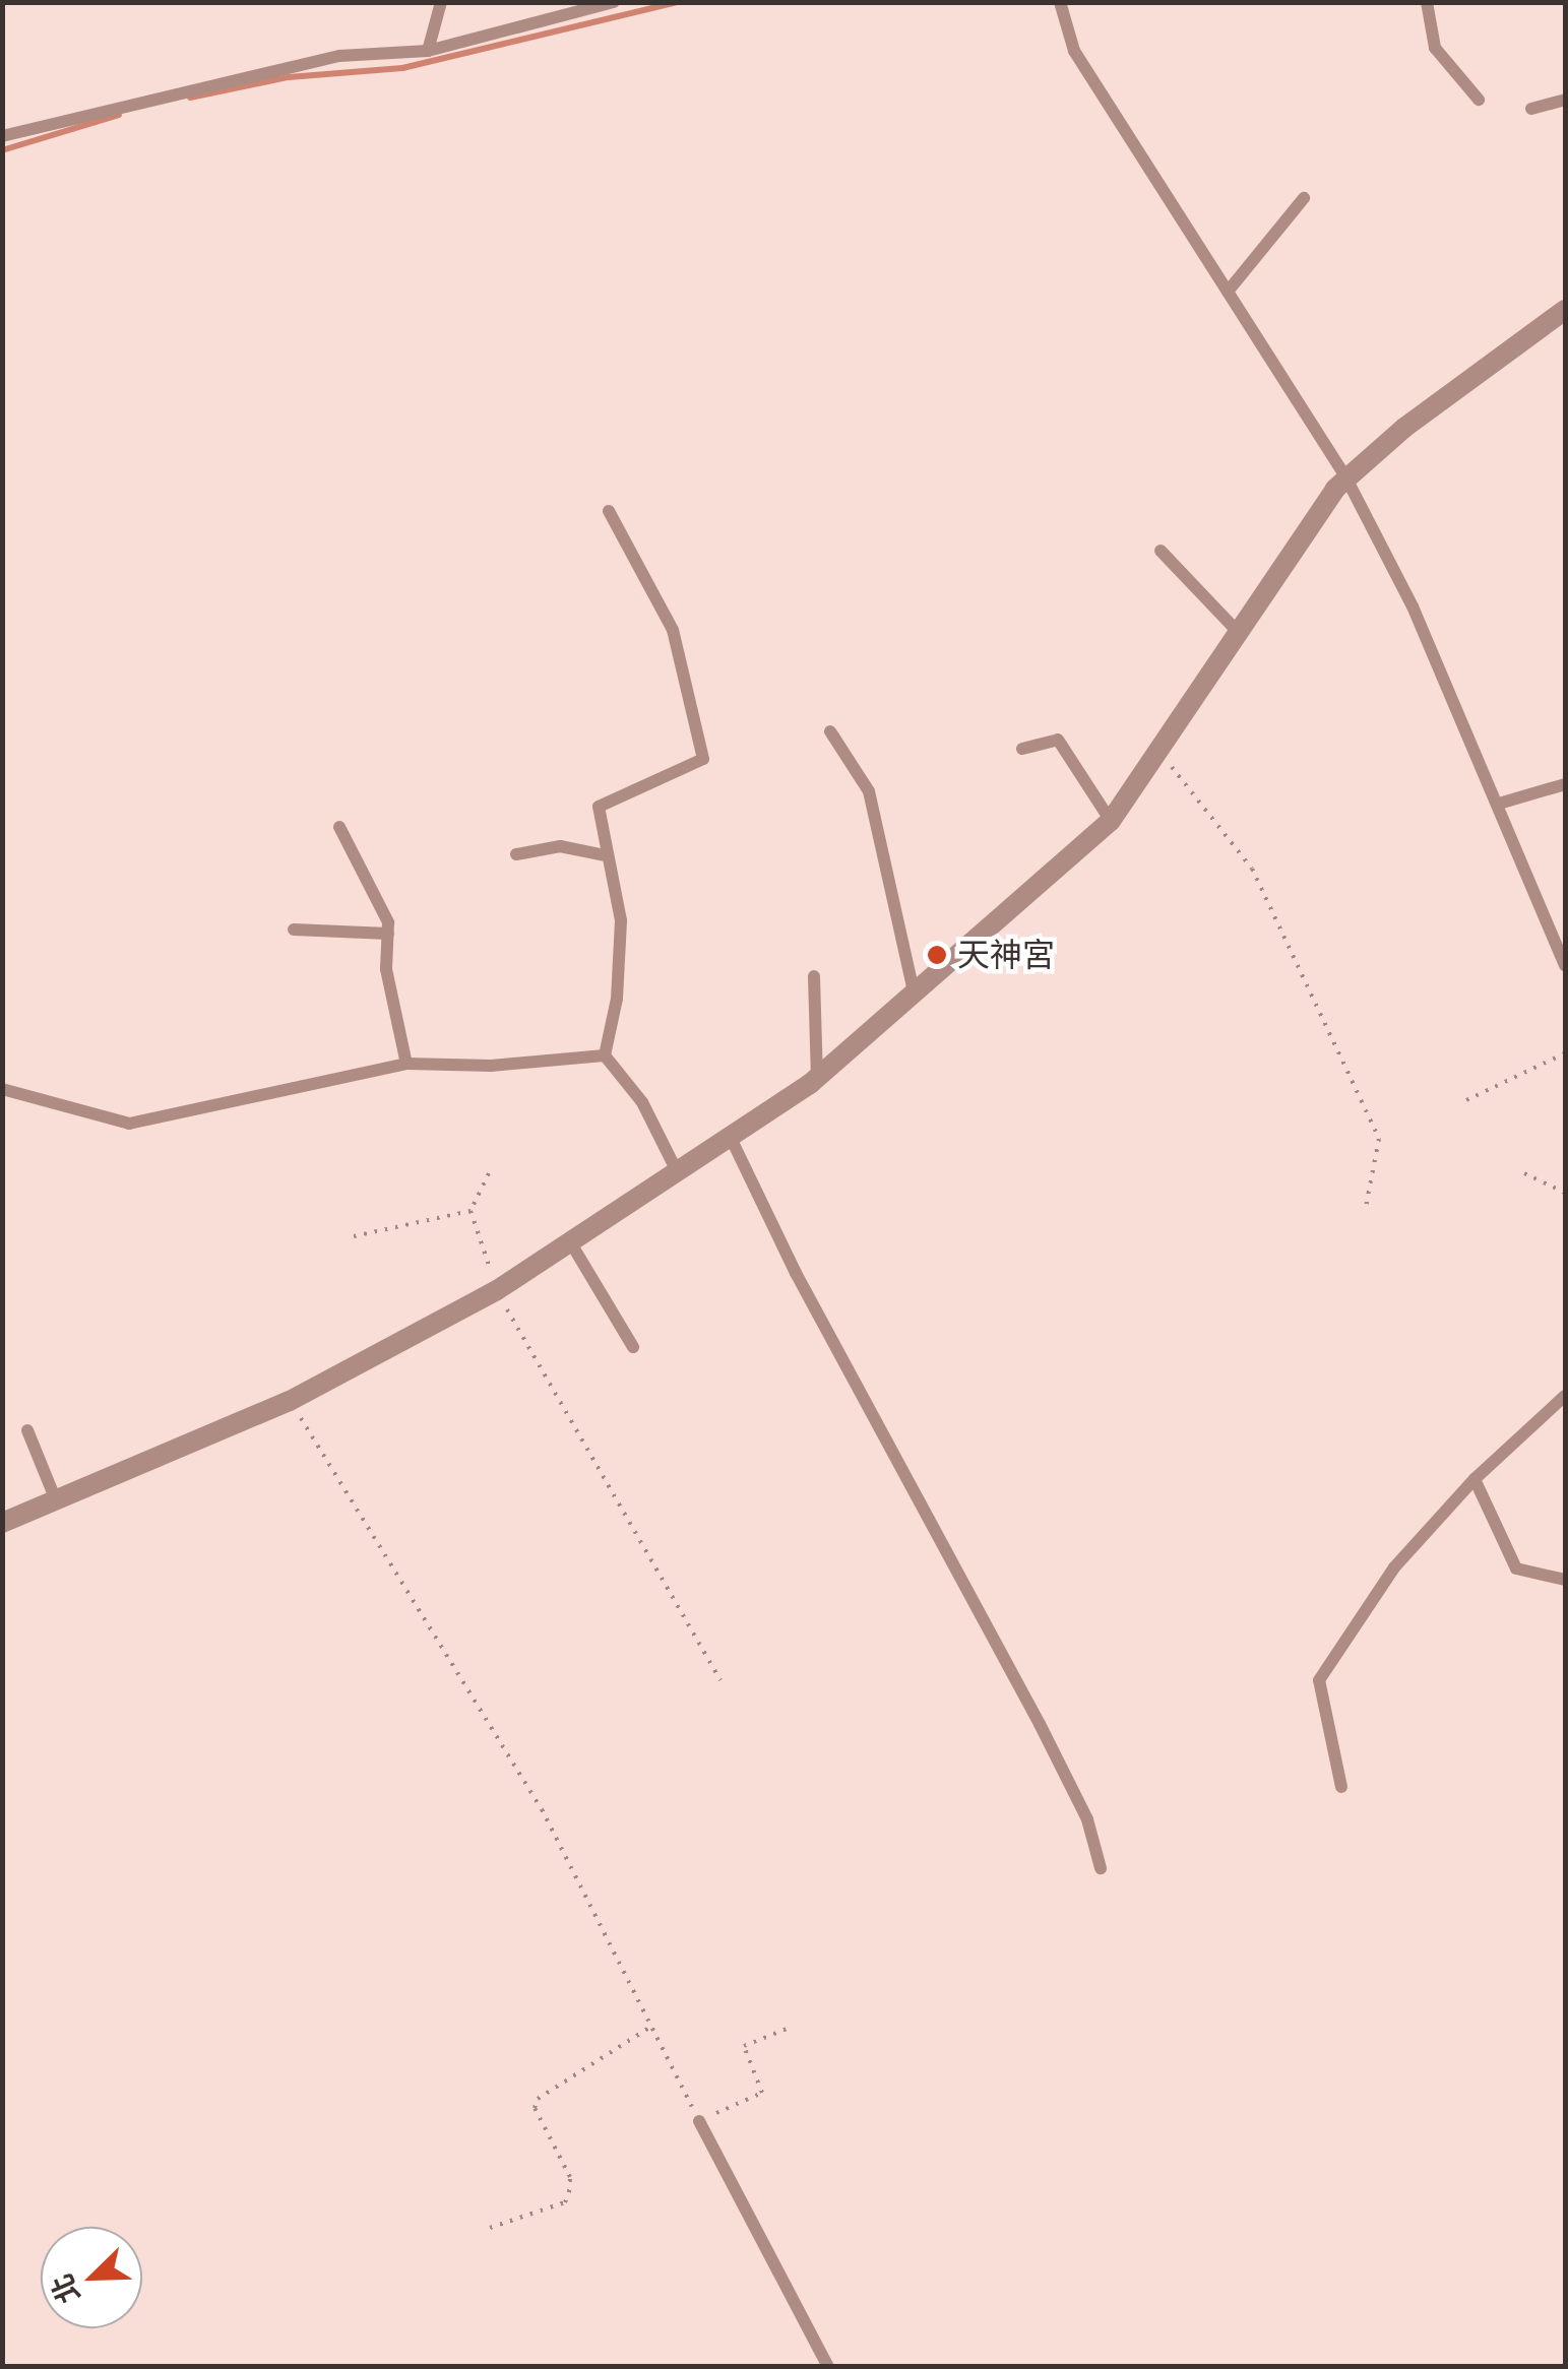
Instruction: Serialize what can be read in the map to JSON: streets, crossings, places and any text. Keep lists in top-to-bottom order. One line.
{"places":["天神宮"],"north":"bottom left"}
